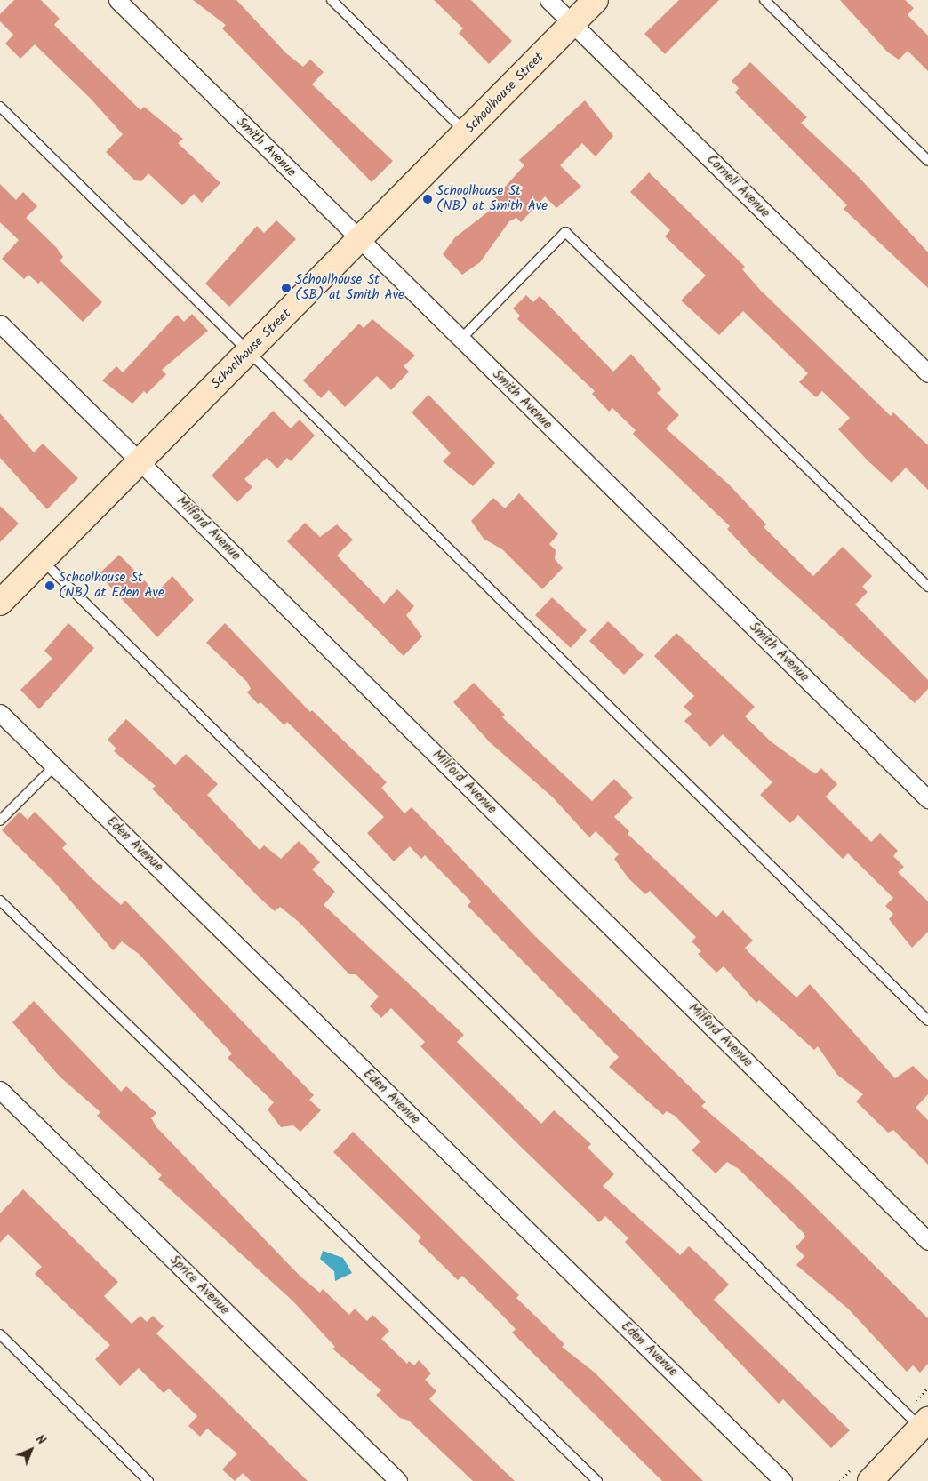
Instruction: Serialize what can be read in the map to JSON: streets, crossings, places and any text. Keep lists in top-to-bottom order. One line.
{"streets":{"street":["Schoolhouse Street","Smith Avenue","Cornell Avenue","Milford Avenue","Eden Avenue","Sprice Avenue"]},"crossings":[["Schoolhouse Street","Smith Avenue"],["Schoolhouse Street","Cornell Avenue"],["Schoolhouse Street","Milford Avenue"]],"places":["Schoolhouse St (NB) at Smith Ave","Schoolhouse St (SB) at Smith Ave","Schoolhouse St (NB) at Eden Ave"],"north":"top right"}
